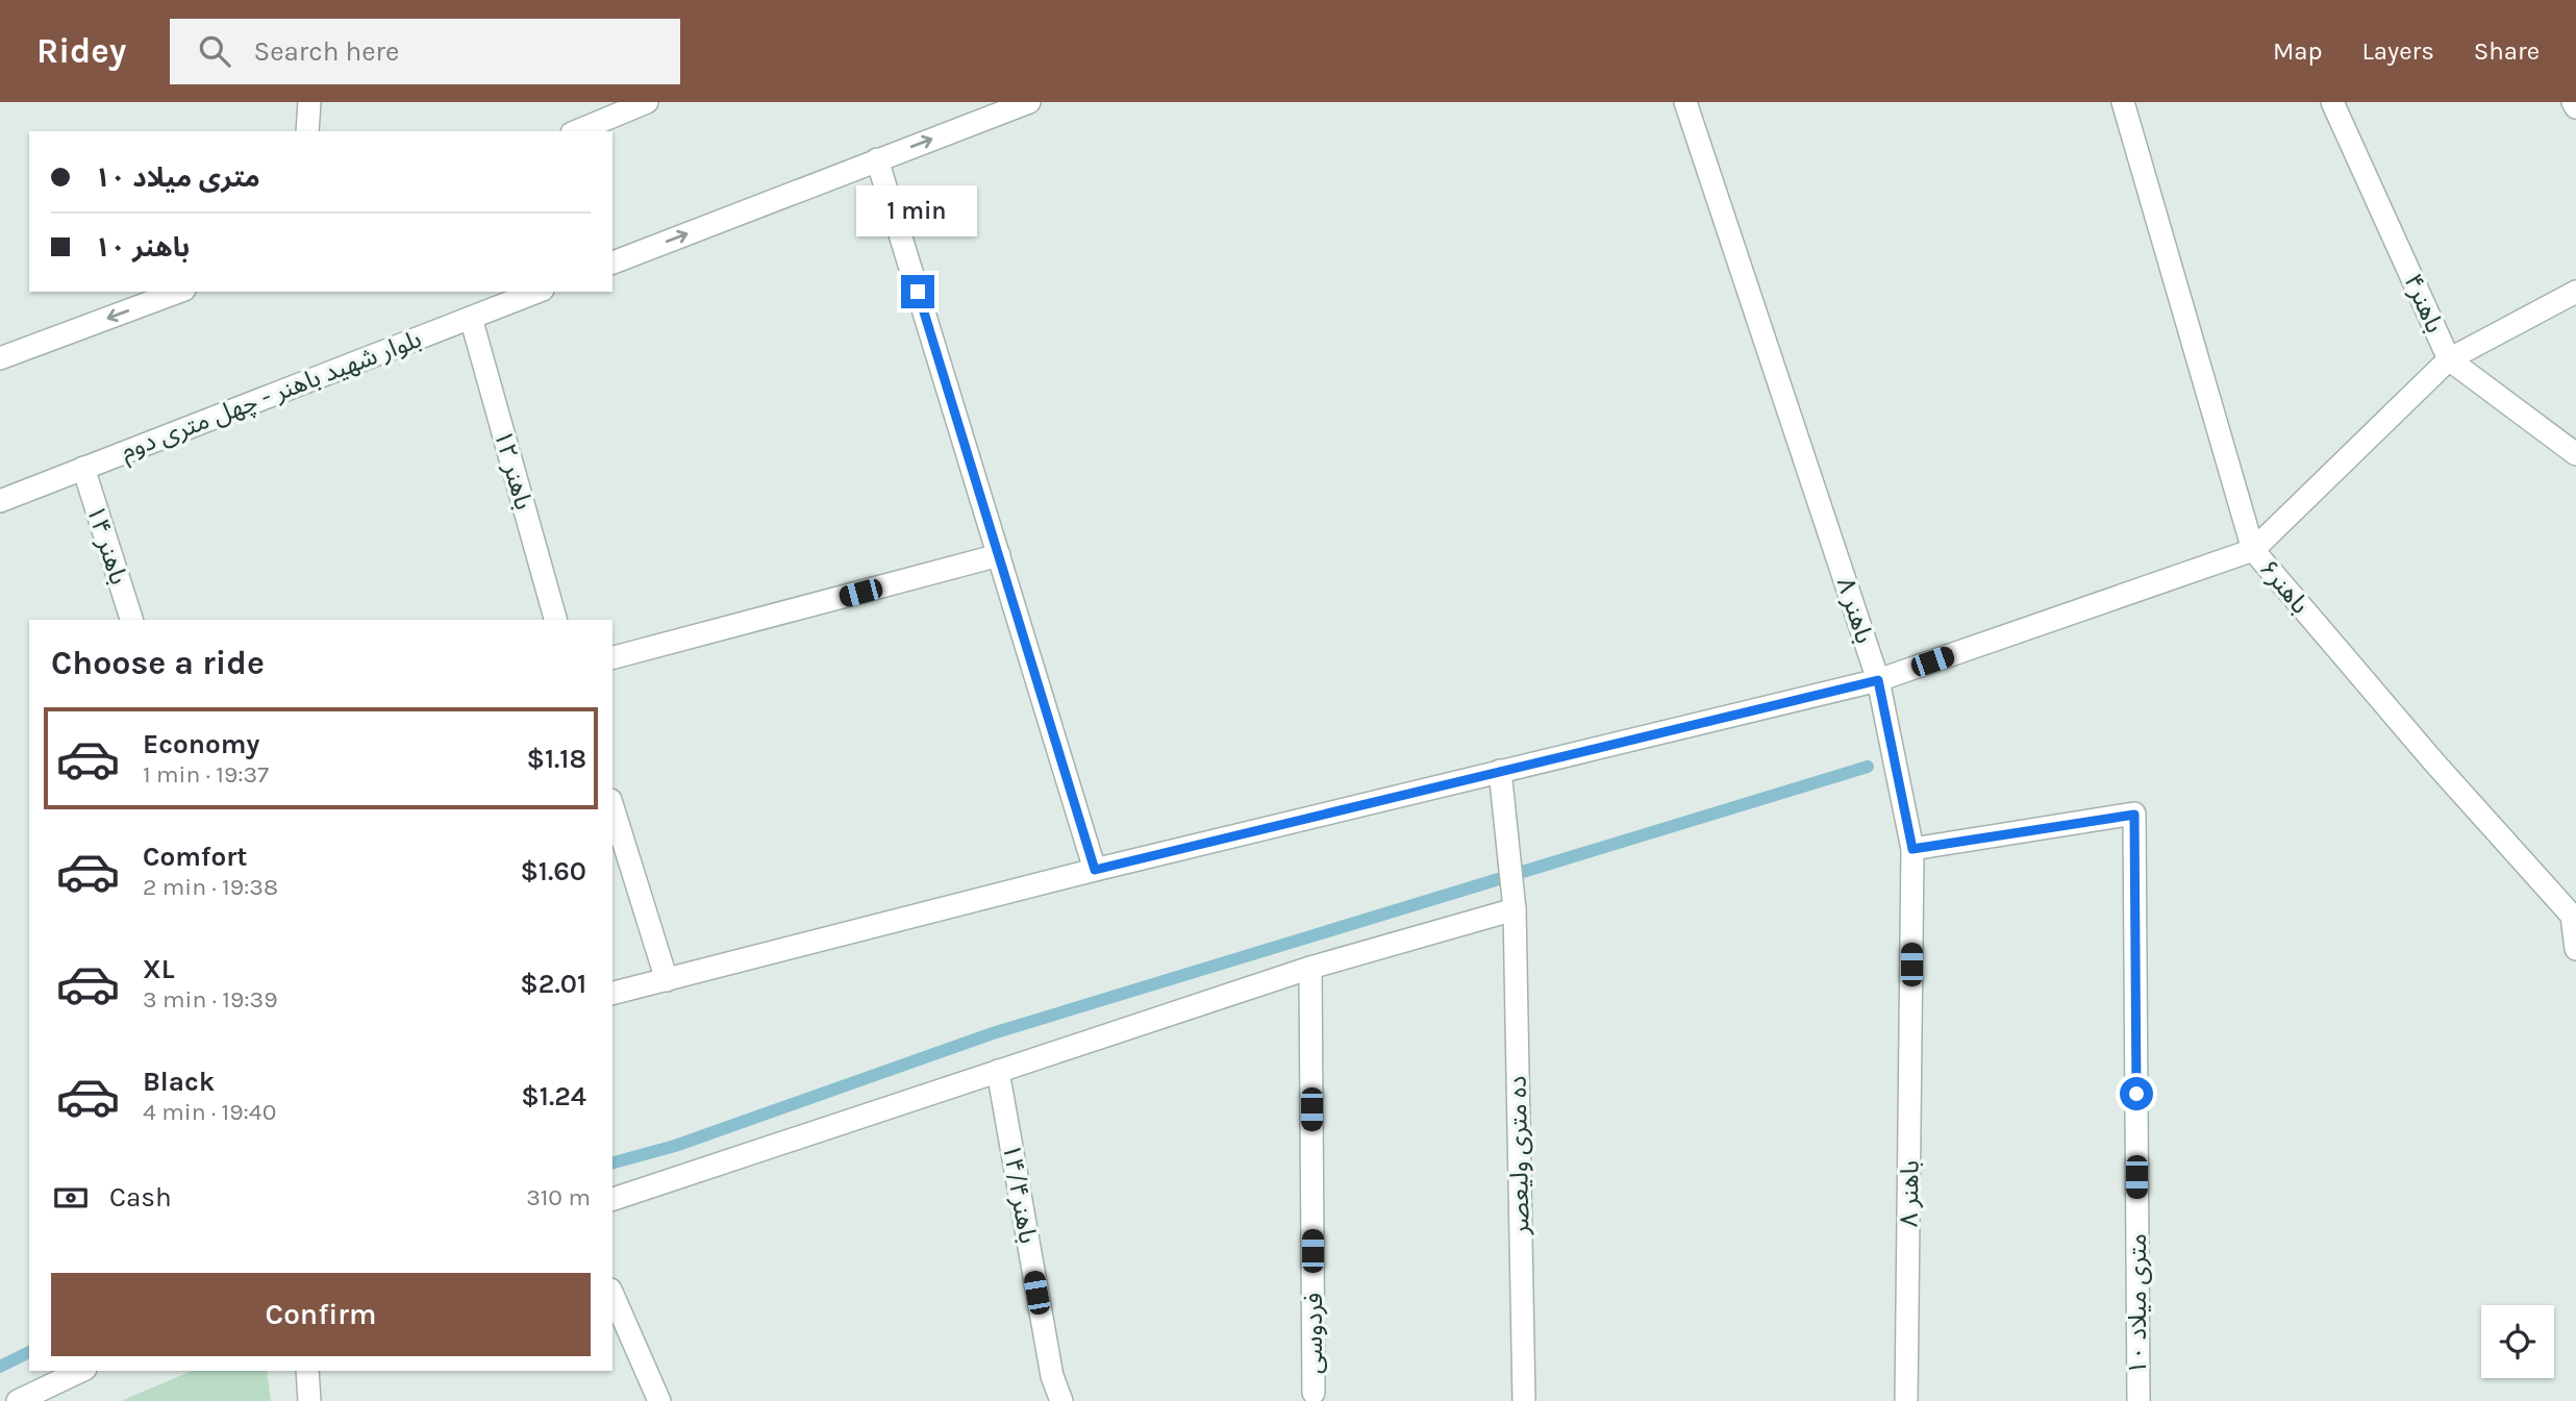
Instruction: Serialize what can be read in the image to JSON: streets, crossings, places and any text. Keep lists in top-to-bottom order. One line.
{"streets":{"street":["باهنر۴","بلوار شهید باهنر - چهل متری دوم","باهنر ۱۲","باهنر ۱۴","باهنر۶","باهنر ۸","ده متری ولیعصر","باهنر۱۴/۴","۱۰ متری میلاد","فردوسی"]},"crossings":[["بلوار شهید باهنر - چهل متری دوم","باهنر ۱۲"],["بلوار شهید باهنر - چهل متری دوم","باهنر ۱۴"],["باهنر ۸","۱۰ متری میلاد"]],"page":{"header":"Ridey","search":"Search here","nav":["Map","Layers","Share"],"banner":["۱۰ متری میلاد","باهنر ۱۰"],"bubble":"1 min","heading":"Choose a ride","list":[{"name":"Economy","note":"1 min · 19:37","value":"$1.18"},{"name":"Comfort","note":"2 min · 19:38","value":"$1.60"},{"name":"XL","note":"3 min · 19:39","value":"$2.01"},{"name":"Black","note":"4 min · 19:40","value":"$1.24"}],"pay":["Cash","310 m"],"buttons":"Confirm"}}
